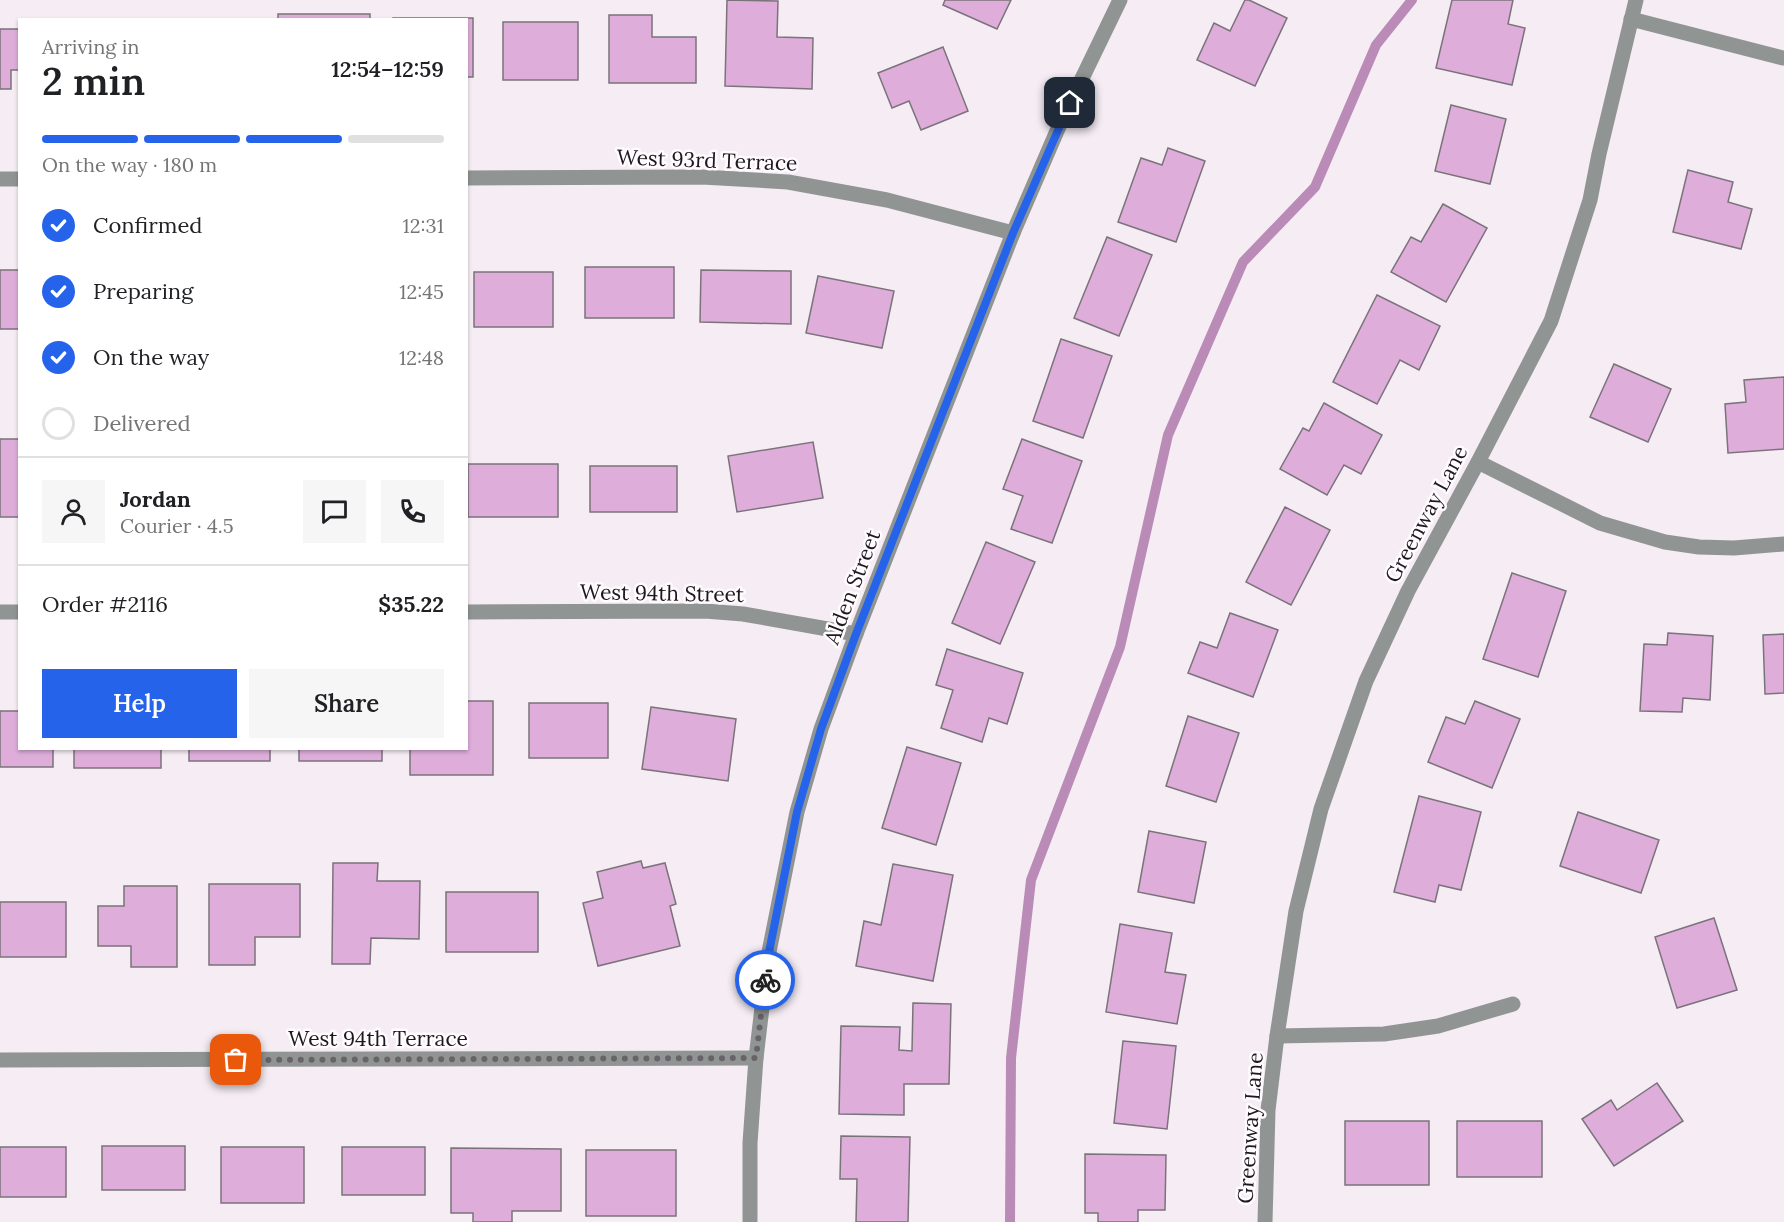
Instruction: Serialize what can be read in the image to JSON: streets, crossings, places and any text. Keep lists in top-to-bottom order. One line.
{"streets":{"street":["West 93rd Terrace","Greenway Lane","Alden Street","West 94th Street","West 94th Terrace"]},"crossings":[["West 93rd Terrace","Alden Street"],["Alden Street","West 94th Street"],["Alden Street","West 94th Terrace"]],"page":{"heading":["2 min","Arriving in","12:54–12:59"],"panel":["Jordan","Courier · 4.5","Order #2116","$35.22"],"bar":"On the way · 180 m","list":[["Confirmed","12:31"],["Preparing","12:45"],["On the way","12:48"],"Delivered"],"buttons":["Help","Share"]}}
